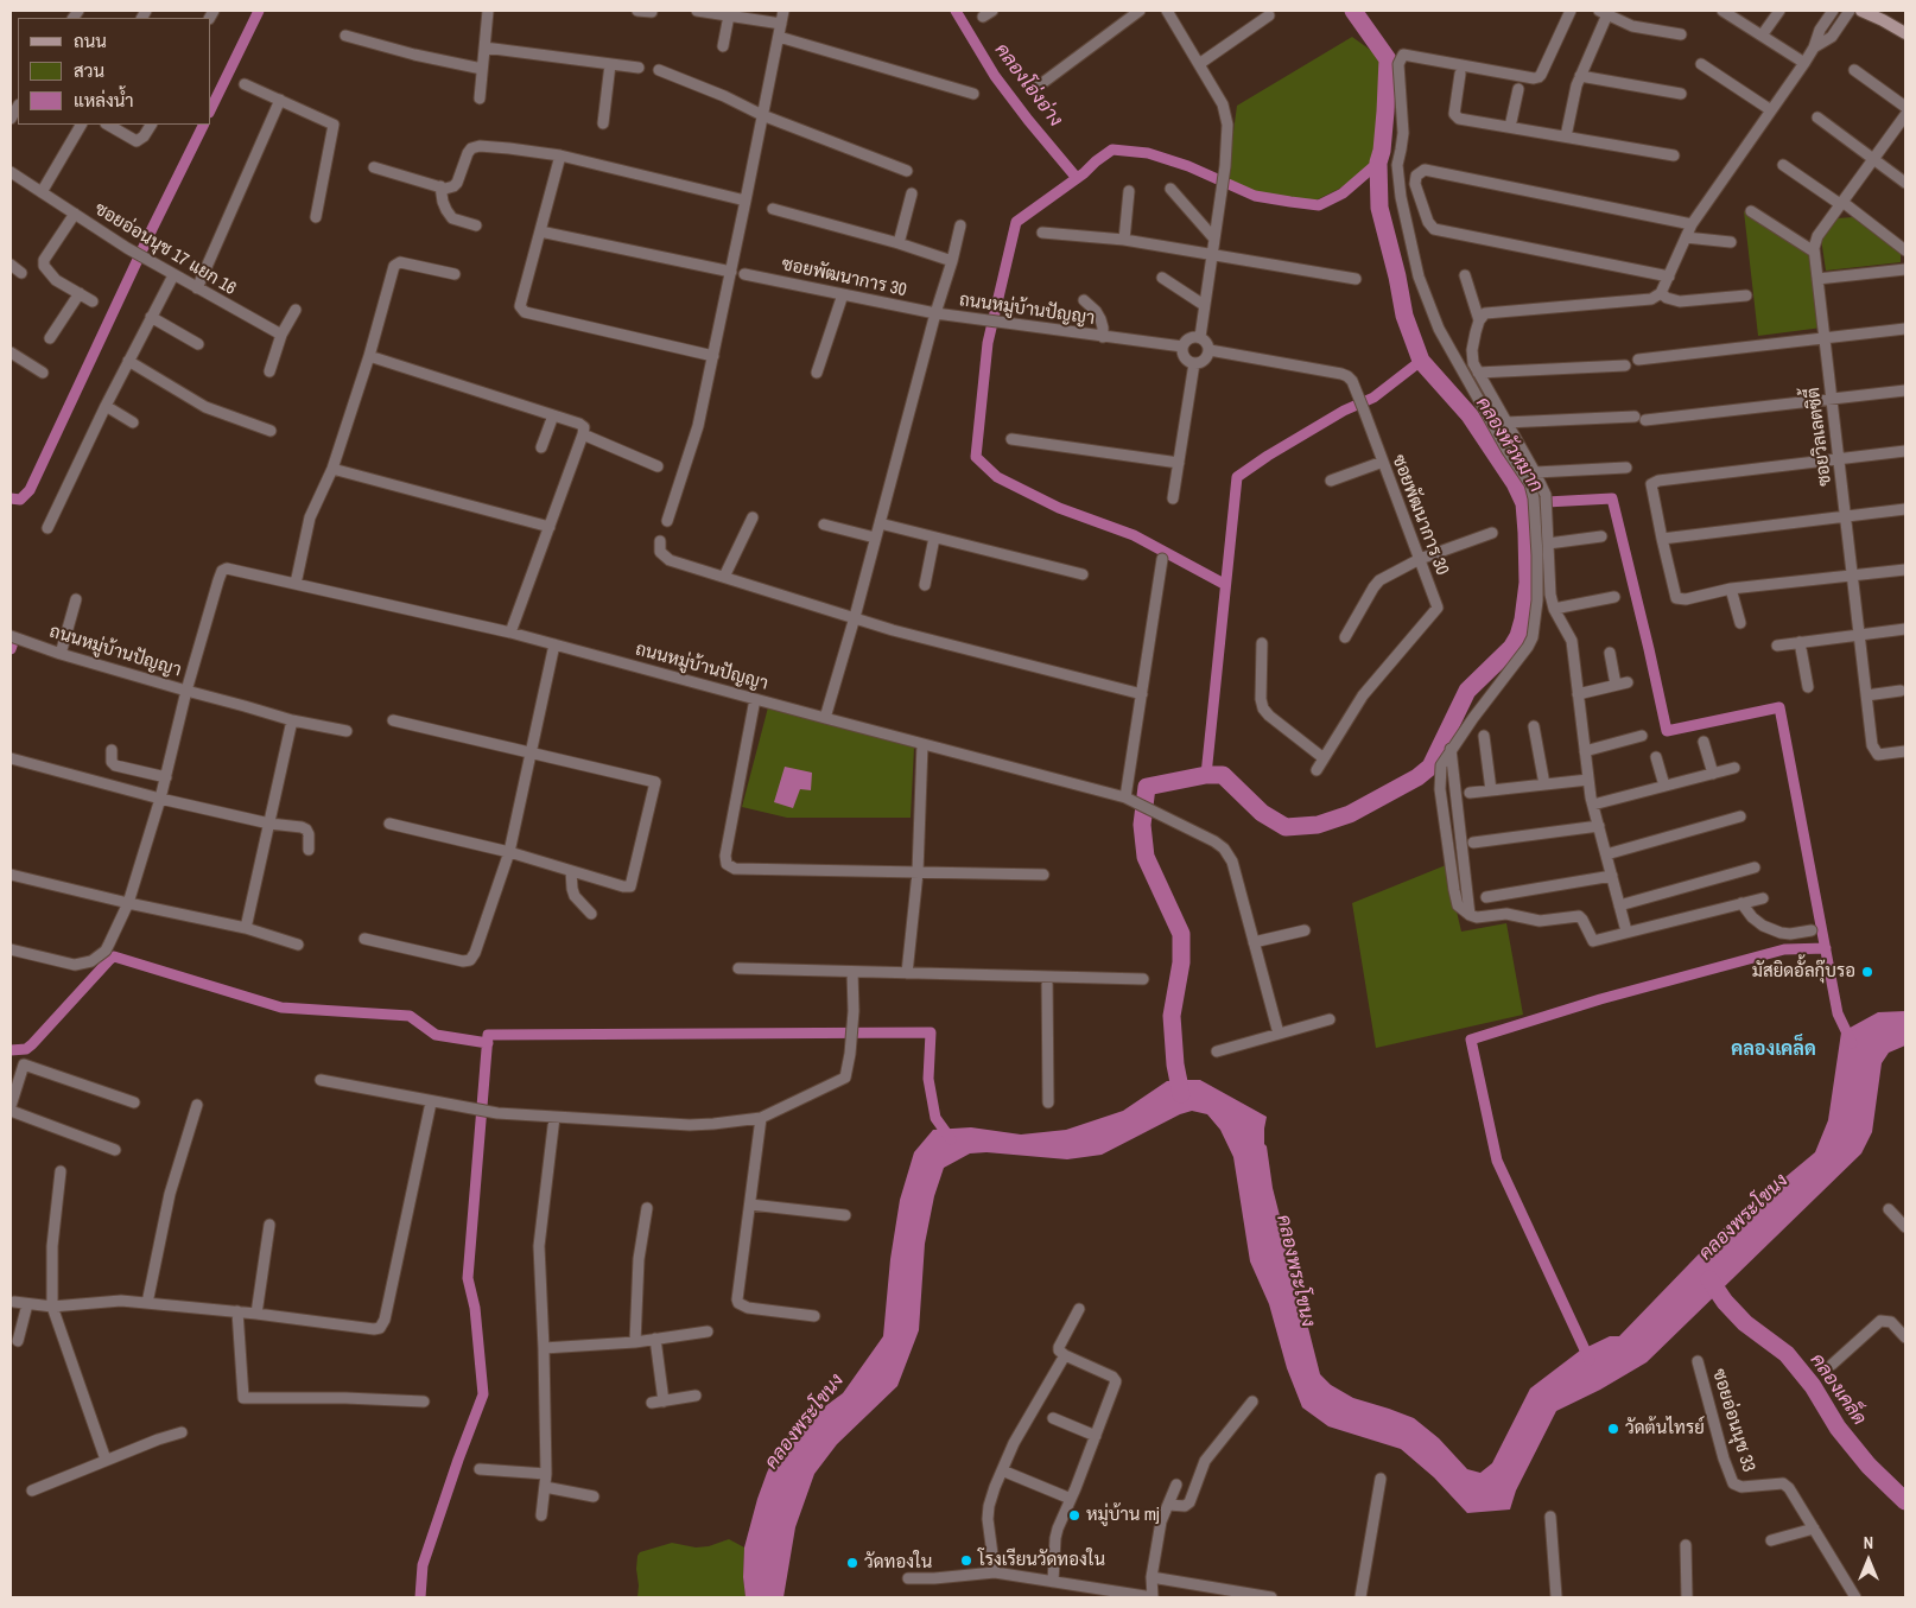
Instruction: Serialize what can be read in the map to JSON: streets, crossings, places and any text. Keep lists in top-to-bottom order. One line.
{"streets":{"street":["ซอยอ่อนนุช 17 แยก 16","ซอยพัฒนาการ 30","ถนนหมู่บ้านปัญญา","ซอยวิลเลตซิตี้","ซอยอ่อนนุช 33"]},"crossings":[["ซอยพัฒนาการ 30","ถนนหมู่บ้านปัญญา"]],"districts":["คลองเคล็ด"],"water":["คลองโอ่งอ่าง","คลองหัวหมาก","คลองพระโขนง","คลองเคล็ด"],"places":["มัสยิดอั้ลกุ๊บรอ","วัดต้นไทรย์","หมู่บ้าน mj","โรงเรียนวัดทองใน","วัดทองใน"],"legend":["ถนน","สวน","แหล่งน้ำ"],"north":"top"}
